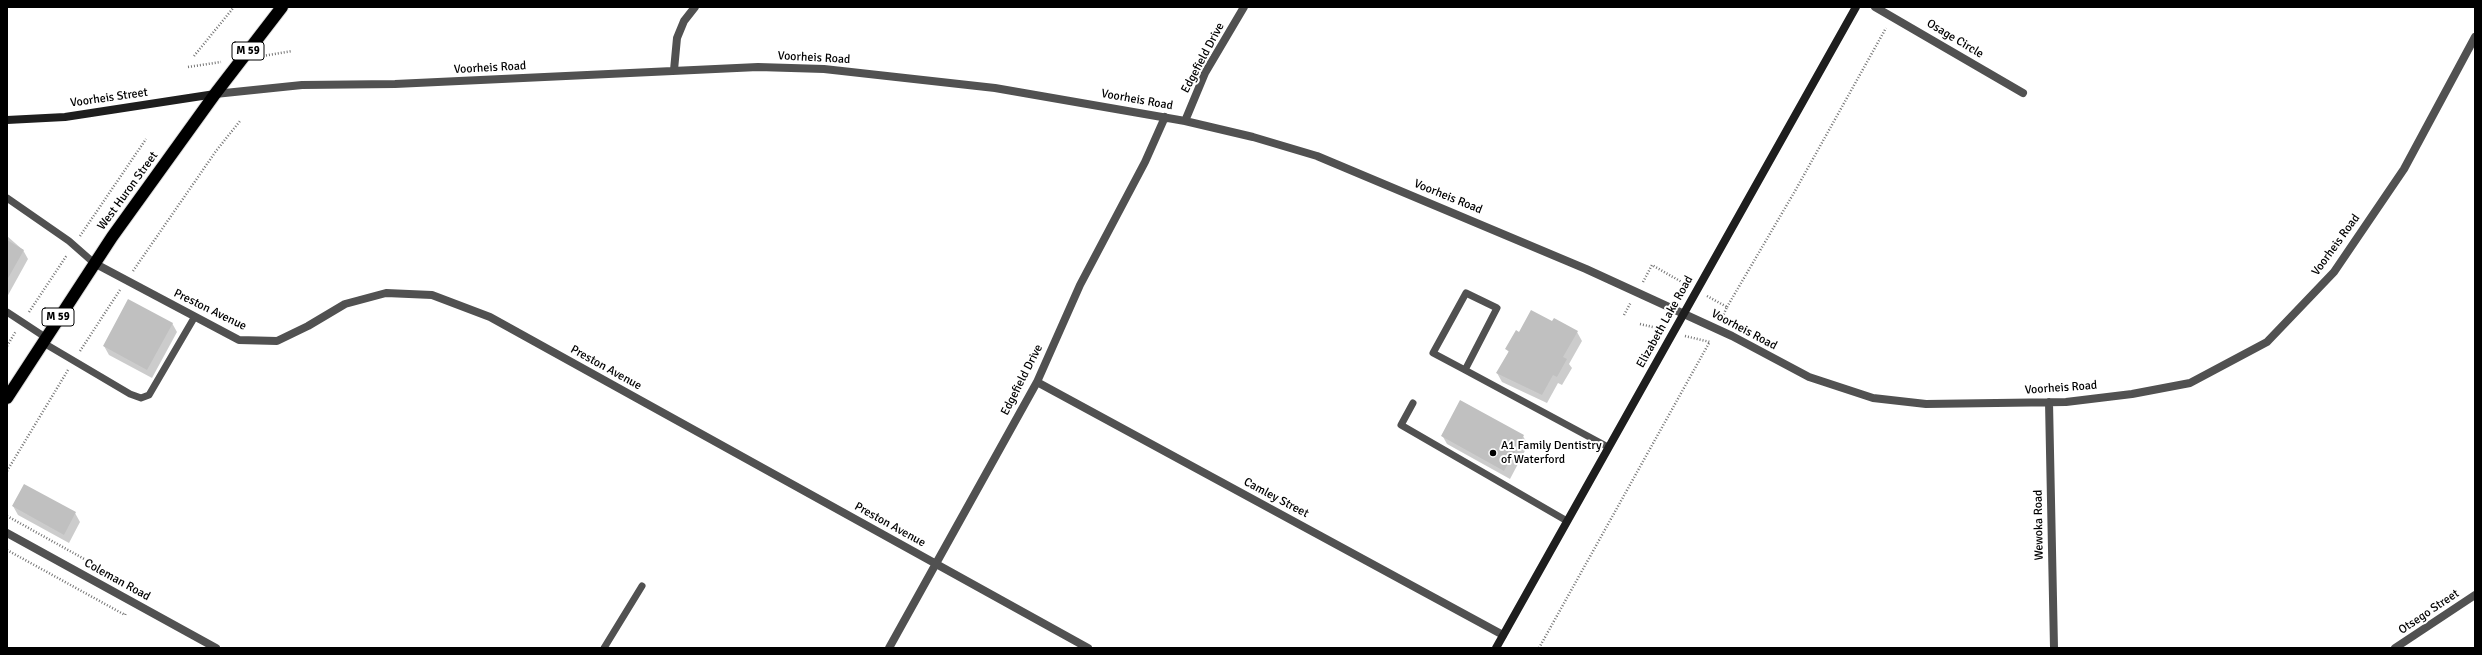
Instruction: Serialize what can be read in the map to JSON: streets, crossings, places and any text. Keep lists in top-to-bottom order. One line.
{"streets":{"highway":["M 59","West Huron Street"],"main road":["Voorheis Street","Elizabeth Lake Road"],"street":["Osage Circle","Voorheis Road","Edgefield Drive","Preston Avenue","Camley Street","Wewoka Road","Coleman Road","Otsego Street"]},"crossings":[["Voorheis Road","Edgefield Drive"],["Voorheis Road","Voorheis Street"],["Voorheis Road","West Huron Street"],["Voorheis Road","Elizabeth Lake Road"],["Voorheis Road","Wewoka Road"],["Edgefield Drive","Preston Avenue"],["Edgefield Drive","Camley Street"],["Voorheis Street","West Huron Street"],["West Huron Street","Preston Avenue"],["Elizabeth Lake Road","Camley Street"]],"places":["A1 Family Dentistry of Waterford"]}
